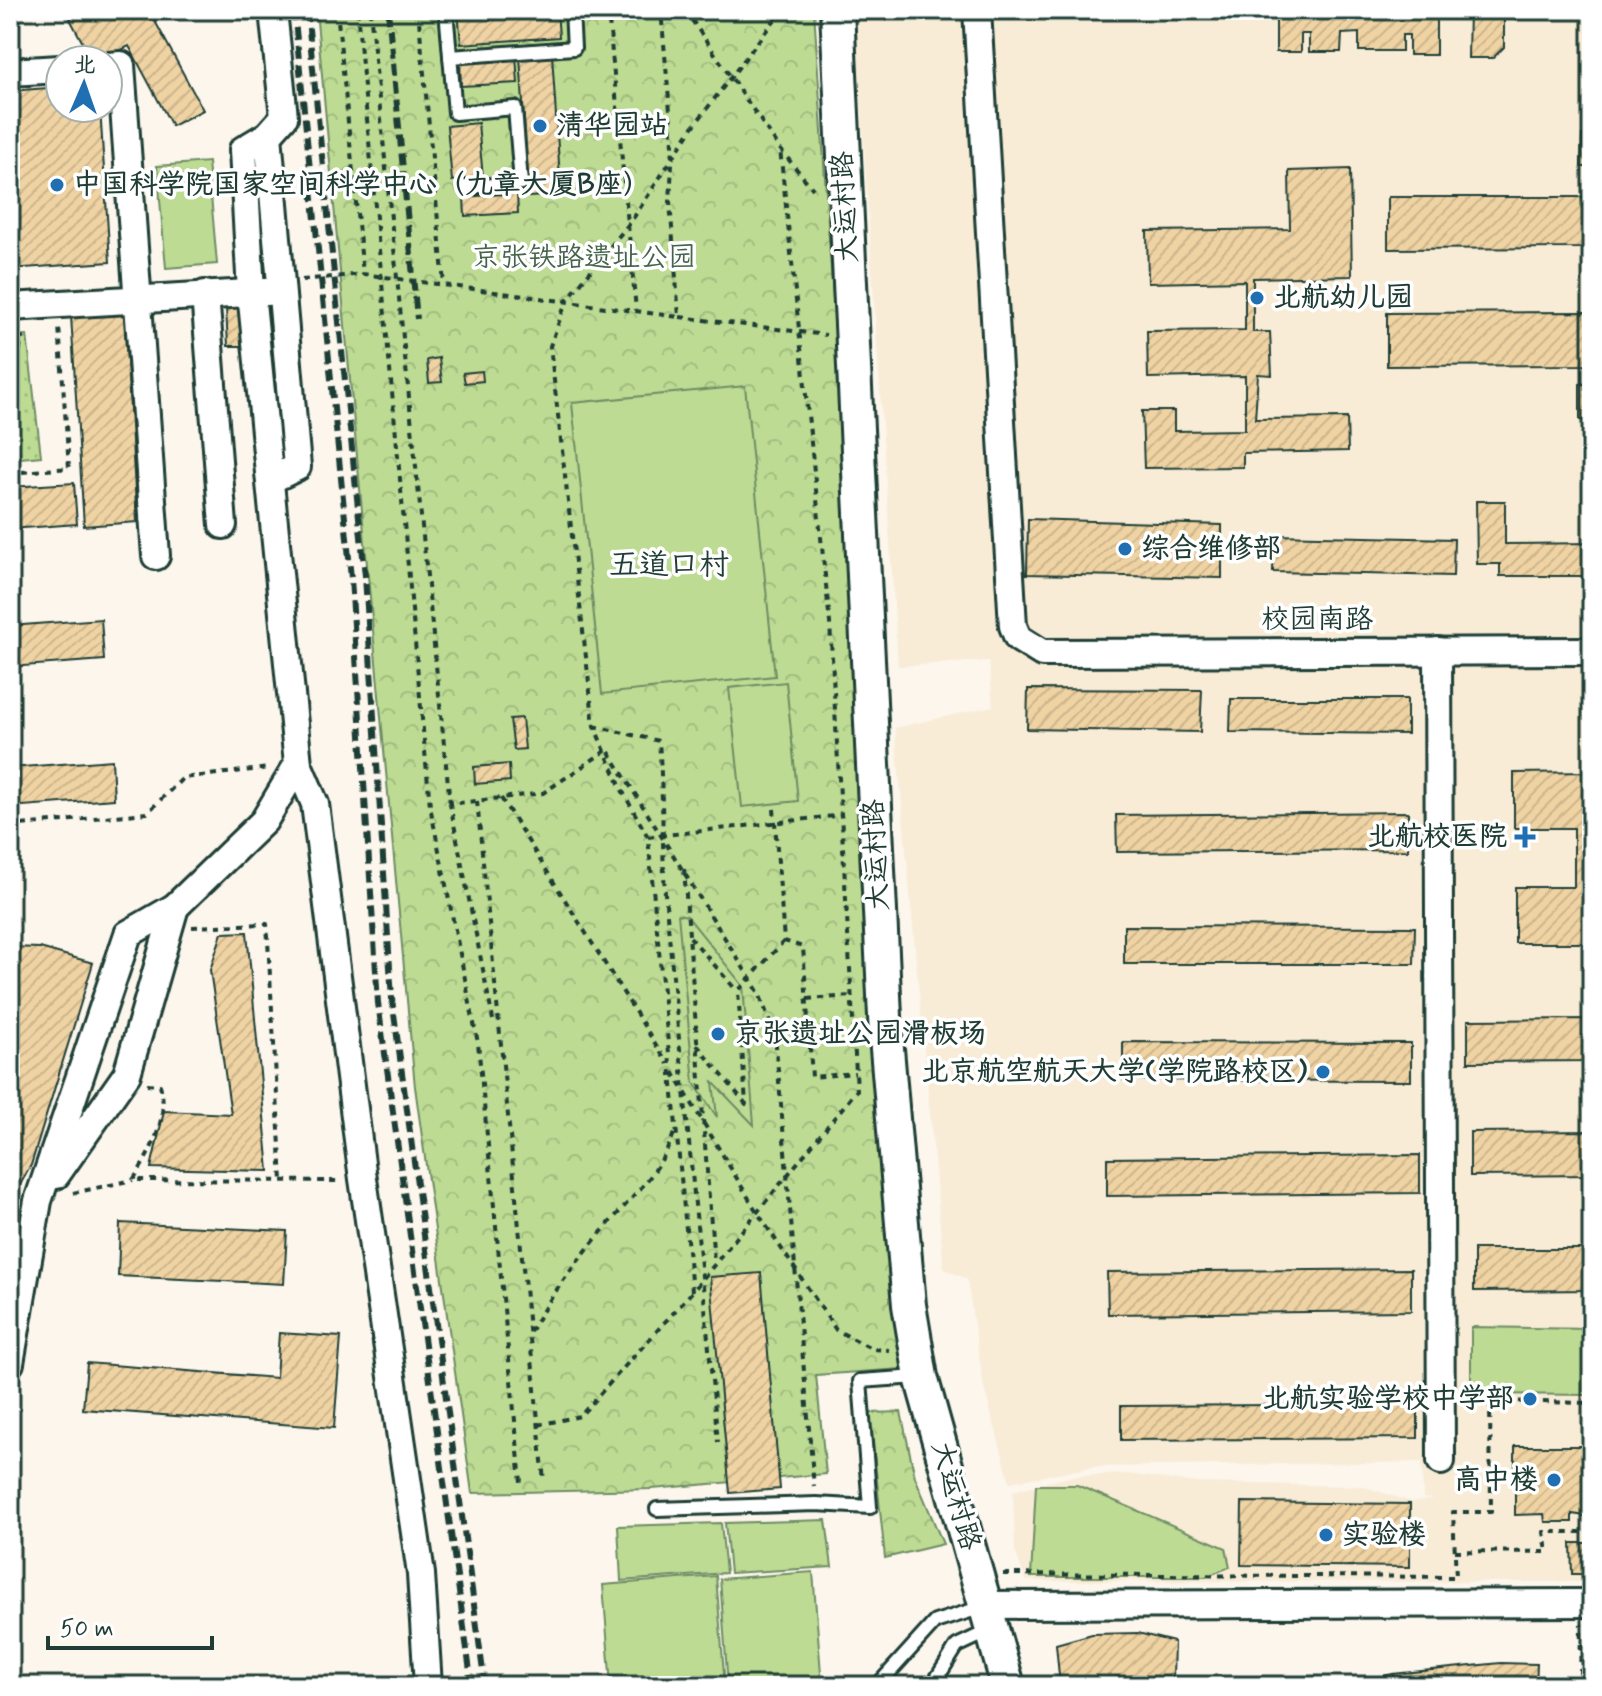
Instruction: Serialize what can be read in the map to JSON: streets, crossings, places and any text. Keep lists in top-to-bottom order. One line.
{"streets":{"street":["大运村路","校园南路"]},"districts":["五道口村"],"parks":["京张铁路遗址公园"],"places":{"other":["清华园站","中国科学院国家空间科学中心（九章大厦B座）","北航幼儿园","综合维修部","京张遗址公园滑板场","北京航空航天大学(学院路校区)","北航实验学校中学部","高中楼","实验楼"],"health":["北航校医院"]},"scale_bar":"50 m","north":"top"}
